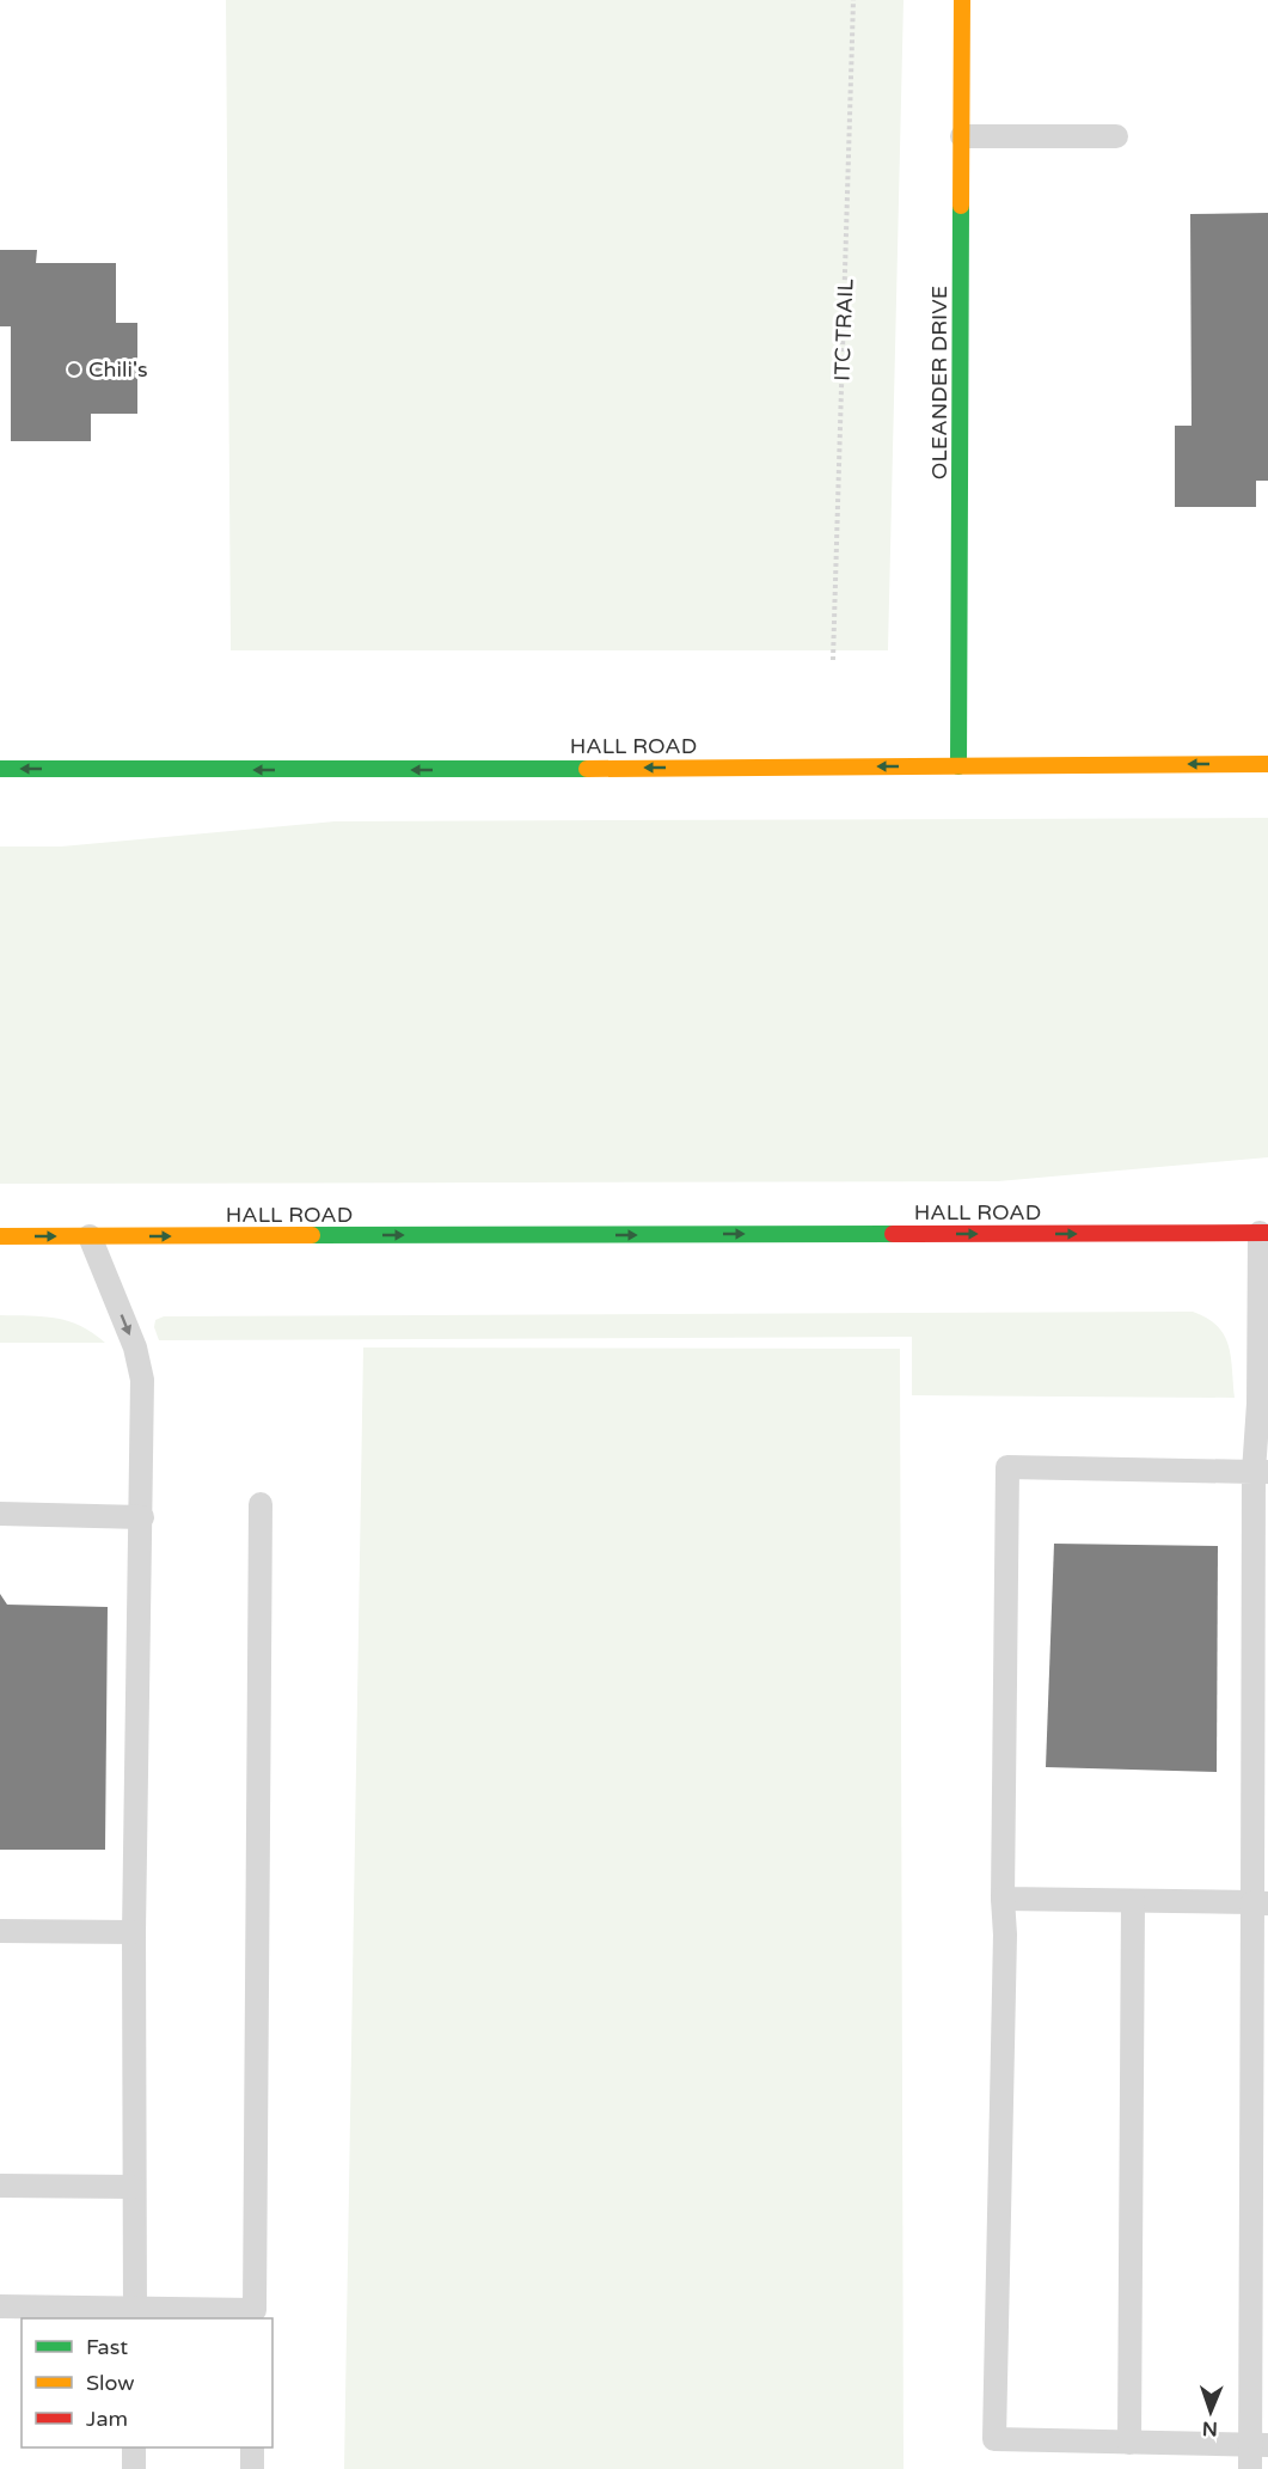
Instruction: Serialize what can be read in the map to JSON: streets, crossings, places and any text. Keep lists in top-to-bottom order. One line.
{"streets":{"main road":["OLEANDER DRIVE","HALL ROAD"],"path":["ITC TRAIL"]},"crossings":[["OLEANDER DRIVE","HALL ROAD"]],"places":["Chili's"],"legend":["Fast","Slow","Jam"],"north":"bottom"}
